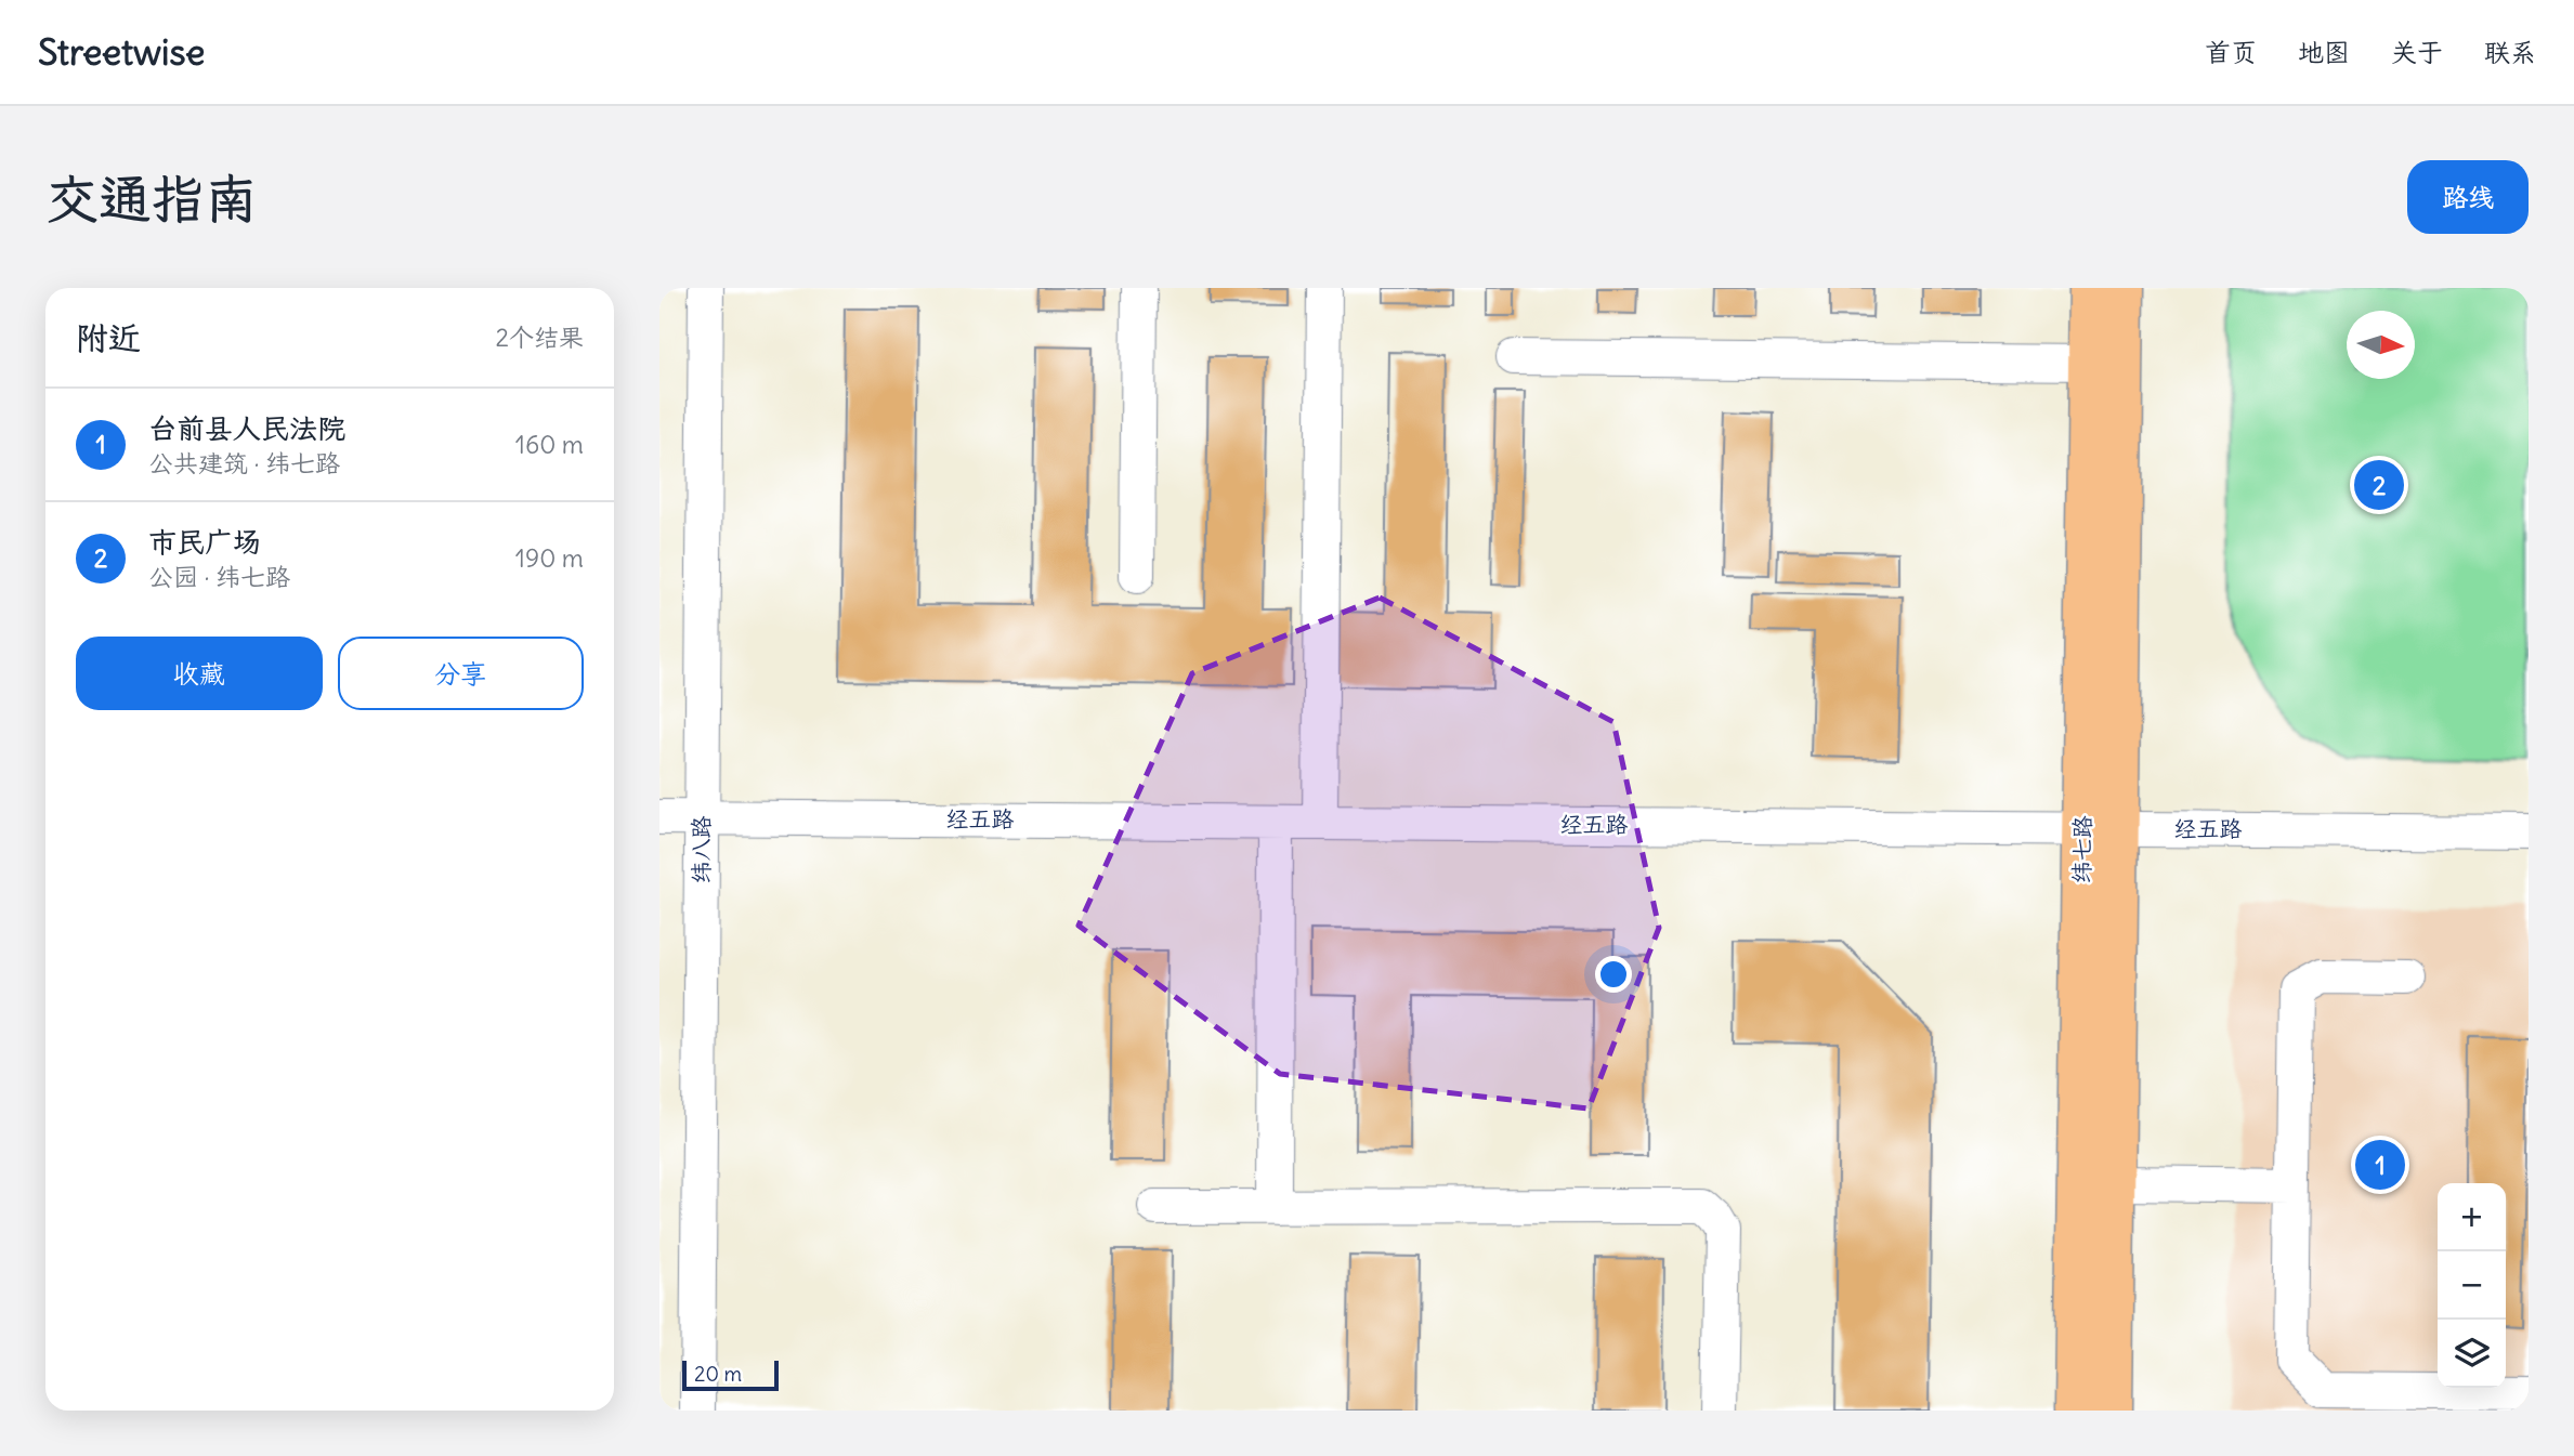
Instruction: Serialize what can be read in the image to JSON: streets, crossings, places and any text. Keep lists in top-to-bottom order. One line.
{"streets":{"main road":["纬七路"],"street":["经五路","纬八路"]},"crossings":[["经五路","纬八路"],["经五路","纬七路"]],"scale_bar":"20 m","north":"right","page":{"header":"Streetwise","nav":["首页","地图","关于","联系"],"buttons":["路线",["收藏","分享"]],"title":"交通指南","heading":["附近","2个结果"],"list":[{"mark":"1","name":"台前县人民法院","note":"公共建筑 · 纬七路","value":"160 m"},{"mark":"2","name":"市民广场","note":"公园 · 纬七路","value":"190 m"}],"pins":["2","1"],"map_buttons":["+","−"],"scale":"20 m"}}
